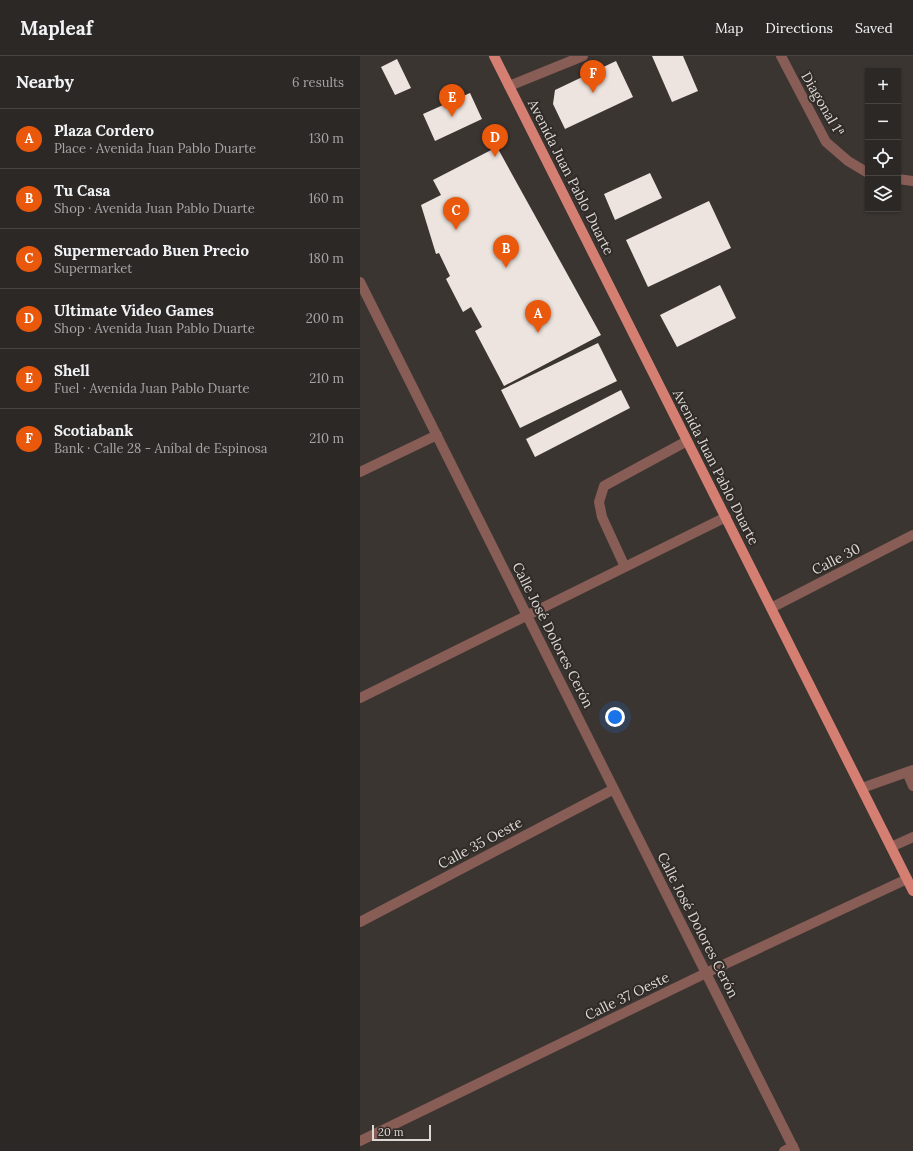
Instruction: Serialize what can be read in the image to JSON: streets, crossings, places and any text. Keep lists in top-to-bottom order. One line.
{"streets":{"main road":["Avenida Juan Pablo Duarte"],"street":["Diagonal 1ª","Calle 30","Calle José Dolores Cerón","Calle 35 Oeste","Calle 37 Oeste"]},"crossings":[["Avenida Juan Pablo Duarte","Calle 30"],["Avenida Juan Pablo Duarte","Calle 37 Oeste"],["Calle José Dolores Cerón","Calle 35 Oeste"],["Calle José Dolores Cerón","Calle 37 Oeste"]],"scale_bar":"20 m","page":{"header":"Mapleaf","nav":["Map","Directions","Saved"],"heading":["Nearby","6 results"],"pins":["F","E","D","C","B","A"],"map_buttons":["+","−"],"list":[{"mark":"A","name":"Plaza Cordero","note":"Place · Avenida Juan Pablo Duarte","value":"130 m"},{"mark":"B","name":"Tu Casa","note":"Shop · Avenida Juan Pablo Duarte","value":"160 m"},{"mark":"C","name":"Supermercado Buen Precio","note":"Supermarket","value":"180 m"},{"mark":"D","name":"Ultimate Video Games","note":"Shop · Avenida Juan Pablo Duarte","value":"200 m"},{"mark":"E","name":"Shell","note":"Fuel · Avenida Juan Pablo Duarte","value":"210 m"},{"mark":"F","name":"Scotiabank","note":"Bank · Calle 28 - Aníbal de Espinosa","value":"210 m"}],"scale":"20 m"}}
